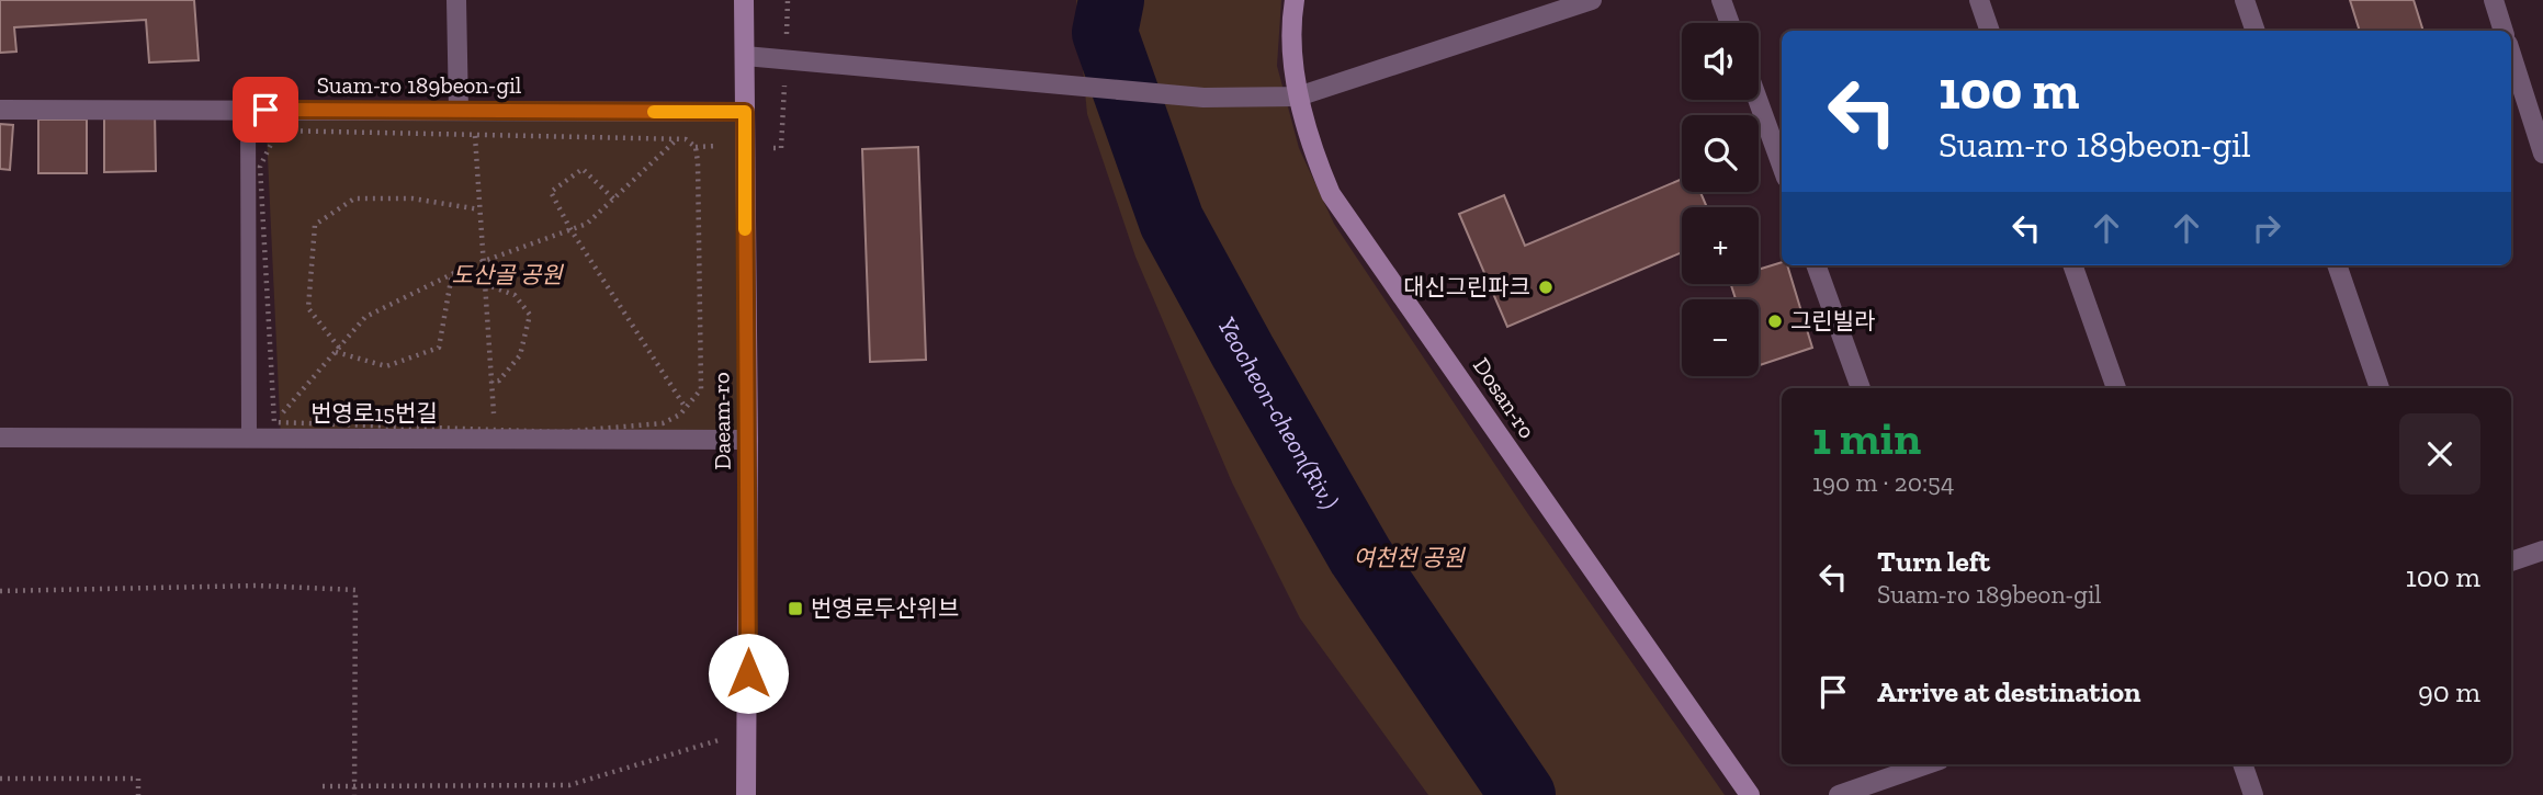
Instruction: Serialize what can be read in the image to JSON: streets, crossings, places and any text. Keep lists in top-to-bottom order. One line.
{"streets":{"main road":["Dosan-ro","Daeam-ro"],"street":["Suam-ro 189beon-gil","번영로15번길"]},"crossings":[["Suam-ro 189beon-gil","Daeam-ro"],["번영로15번길","Daeam-ro"]],"water":["Yeocheon-cheon(Riv.)"],"parks":["도산골 공원","여천천 공원"],"places":{"other":["대신그린파크","그린빌라"],"transit":["번영로두산위브"]},"page":{"map_buttons":["+","−"],"turn":["100 m","Suam-ro 189beon-gil"],"heading":["1 min","190 m · 20:54"],"list":[{"name":"Turn left","note":"Suam-ro 189beon-gil","value":"100 m"},{"name":"Arrive at destination","value":"90 m"}]}}
